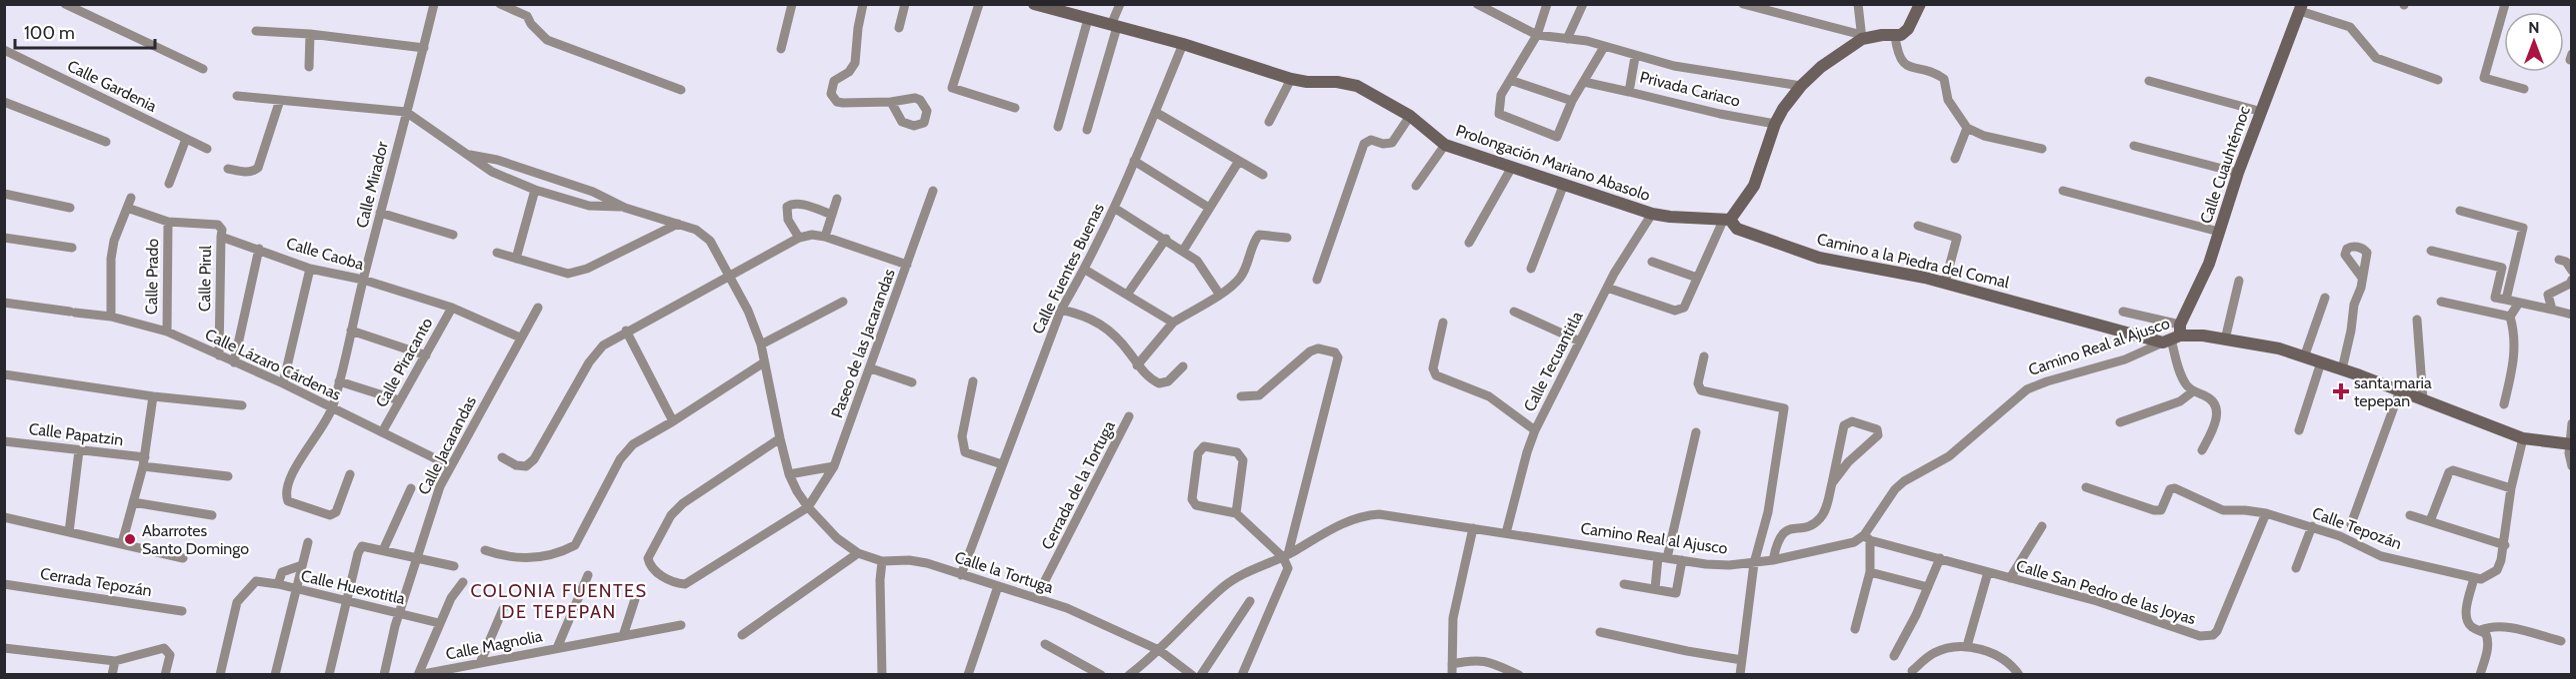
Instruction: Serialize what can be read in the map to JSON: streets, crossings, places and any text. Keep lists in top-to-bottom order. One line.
{"streets":{"street":["Calle Gardenia","Privada Cariaco","Prolongación Mariano Abasolo","Calle Cuauhtémoc","Calle Mirador","Calle Caoba","Camino a la Piedra del Comal","Calle Fuentes Buenas","Calle Prado","Calle Pirul","Paseo de las Jacarandas","Camino Real al Ajusco","Calle Tecuantitla","Calle Piracanto","Calle Lázaro Cárdenas","Calle Papatzin","Calle Jacarandas","Cerrada de la Tortuga","Calle Tepozán","Calle la Tortuga","Cerrada Tepozán","Calle Huexotitla","Calle San Pedro de las Joyas","Calle Magnolia"]},"crossings":[["Prolongación Mariano Abasolo","Camino a la Piedra del Comal"],["Prolongación Mariano Abasolo","Calle Fuentes Buenas"],["Prolongación Mariano Abasolo","Calle Tecuantitla"],["Calle Cuauhtémoc","Camino a la Piedra del Comal"],["Calle Cuauhtémoc","Camino Real al Ajusco"],["Calle Mirador","Calle Caoba"],["Calle Mirador","Calle Lázaro Cárdenas"],["Calle Caoba","Calle Prado"],["Calle Caoba","Calle Pirul"],["Calle Caoba","Calle Piracanto"],["Calle Caoba","Calle Jacarandas"],["Camino a la Piedra del Comal","Camino Real al Ajusco"],["Calle Fuentes Buenas","Calle la Tortuga"],["Calle Prado","Calle Lázaro Cárdenas"],["Calle Pirul","Calle Lázaro Cárdenas"],["Paseo de las Jacarandas","Calle la Tortuga"],["Camino Real al Ajusco","Calle Tecuantitla"],["Camino Real al Ajusco","Calle la Tortuga"],["Camino Real al Ajusco","Calle San Pedro de las Joyas"],["Calle Piracanto","Calle Lázaro Cárdenas"],["Calle Lázaro Cárdenas","Calle Jacarandas"],["Calle Jacarandas","Calle Huexotitla"],["Cerrada de la Tortuga","Calle la Tortuga"],["Calle Tepozán","Calle San Pedro de las Joyas"]],"districts":["COLONIA FUENTES DE TEPEPAN"],"places":{"health":["santa maria tepepan"],"other":["Abarrotes Santo Domingo"]},"scale_bar":"100 m","north":"top"}
